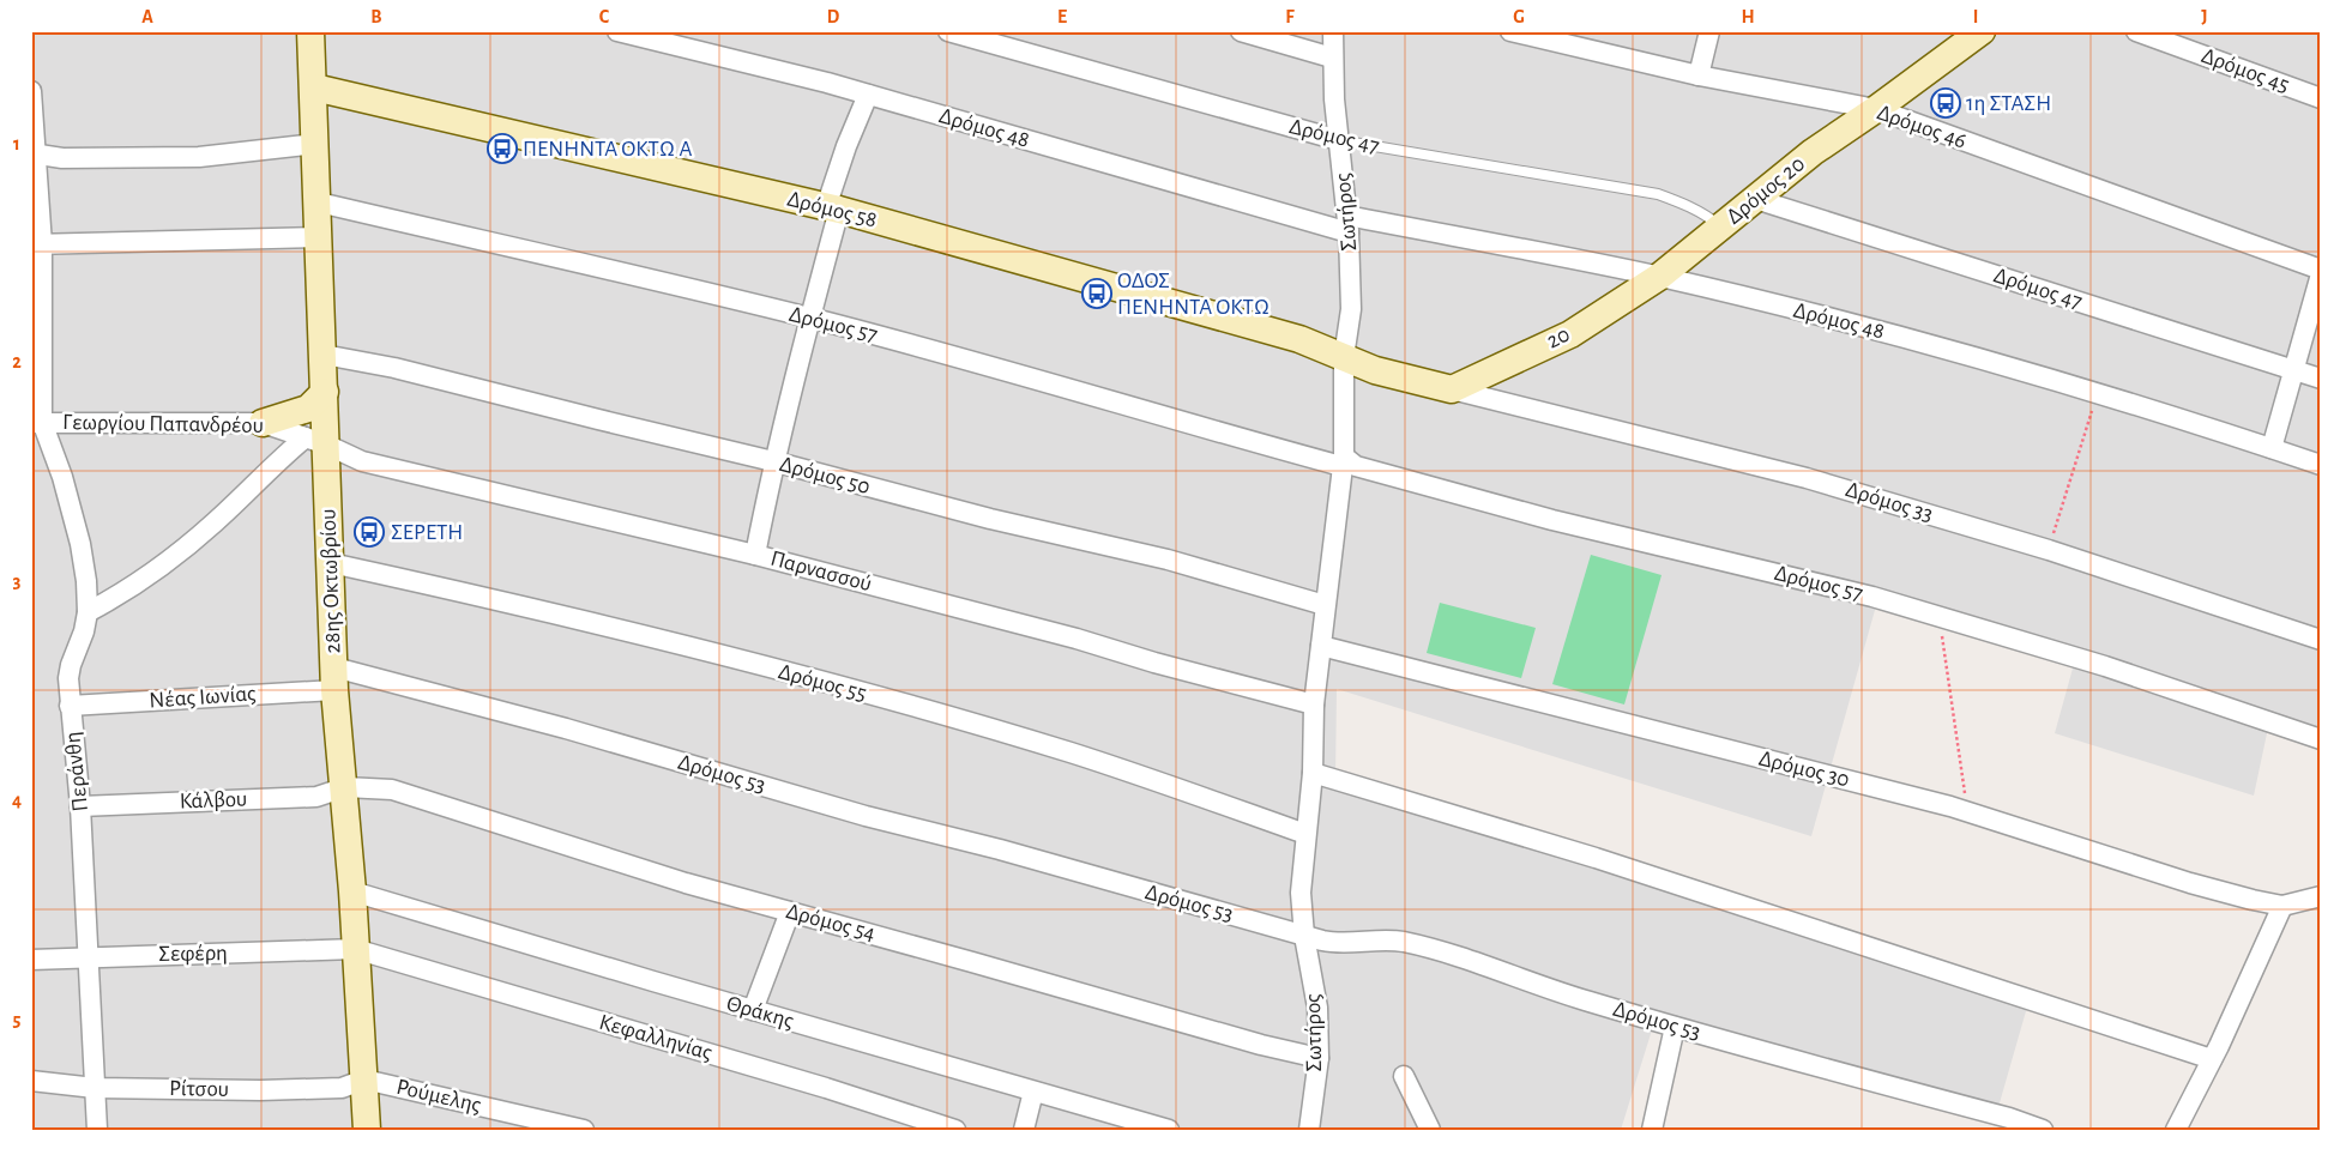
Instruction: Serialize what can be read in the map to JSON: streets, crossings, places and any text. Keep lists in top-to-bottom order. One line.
{"streets":{"street":["Δρόμος 45","Δρόμος 46","Δρόμος 48","Δρόμος 47","Δρόμος 20","Δρόμος 58","Σωτήρος","Δρόμος 57","20","Γεωργίου Παπανδρέου","Δρόμος 50","Δρόμος 33","Παρνασσού","28ης Οκτωβρίου","Δρόμος 55","Νέας Ιωνίας","Δρόμος 30","Περάνθη","Δρόμος 53","Κάλβου","Δρόμος 54","Σεφέρη","Θράκης","Κεφαλληνίας","Ρίτσου","Ρούμελης"]},"crossings":[["Δρόμος 46","Δρόμος 20"],["Δρόμος 48","Δρόμος 20"],["Δρόμος 48","Σωτήρος"],["Δρόμος 48","20"],["Δρόμος 47","Δρόμος 20"],["Δρόμος 47","Σωτήρος"],["Δρόμος 20","20"],["Δρόμος 58","Σωτήρος"],["Δρόμος 58","20"],["Δρόμος 58","Δρόμος 33"],["Δρόμος 58","28ης Οκτωβρίου"],["Σωτήρος","Δρόμος 57"],["Σωτήρος","Δρόμος 50"],["Σωτήρος","Παρνασσού"],["Σωτήρος","Δρόμος 55"],["Σωτήρος","Δρόμος 30"],["Σωτήρος","Δρόμος 53"],["Σωτήρος","Δρόμος 54"],["Δρόμος 57","28ης Οκτωβρίου"],["20","Δρόμος 33"],["Γεωργίου Παπανδρέου","Παρνασσού"],["Γεωργίου Παπανδρέου","28ης Οκτωβρίου"],["Γεωργίου Παπανδρέου","Περάνθη"],["Δρόμος 50","28ης Οκτωβρίου"],["Παρνασσού","28ης Οκτωβρίου"],["28ης Οκτωβρίου","Δρόμος 55"],["28ης Οκτωβρίου","Νέας Ιωνίας"],["28ης Οκτωβρίου","Δρόμος 53"],["28ης Οκτωβρίου","Κάλβου"],["28ης Οκτωβρίου","Δρόμος 54"],["28ης Οκτωβρίου","Σεφέρη"],["28ης Οκτωβρίου","Θράκης"],["28ης Οκτωβρίου","Κεφαλληνίας"],["28ης Οκτωβρίου","Ρίτσου"],["28ης Οκτωβρίου","Ρούμελης"],["Νέας Ιωνίας","Περάνθη"],["Νέας Ιωνίας","Δρόμος 53"],["Περάνθη","Κάλβου"],["Περάνθη","Σεφέρη"],["Περάνθη","Ρίτσου"],["Κάλβου","Δρόμος 54"],["Σεφέρη","Κεφαλληνίας"],["Ρίτσου","Ρούμελης"]],"places":{"bus stop":["1η ΣΤΑΣΗ","ΠΕΝΗΝΤΑ ΟΚΤΩ Α","ΟΔΟΣ ΠΕΝΗΝΤΑ ΟΚΤΩ","ΣΕΡΕΤΗ"]},"grid":{"columns":["A","B","C","D","E","F","G","H","I","J"],"rows":["1","2","3","4","5"]}}
